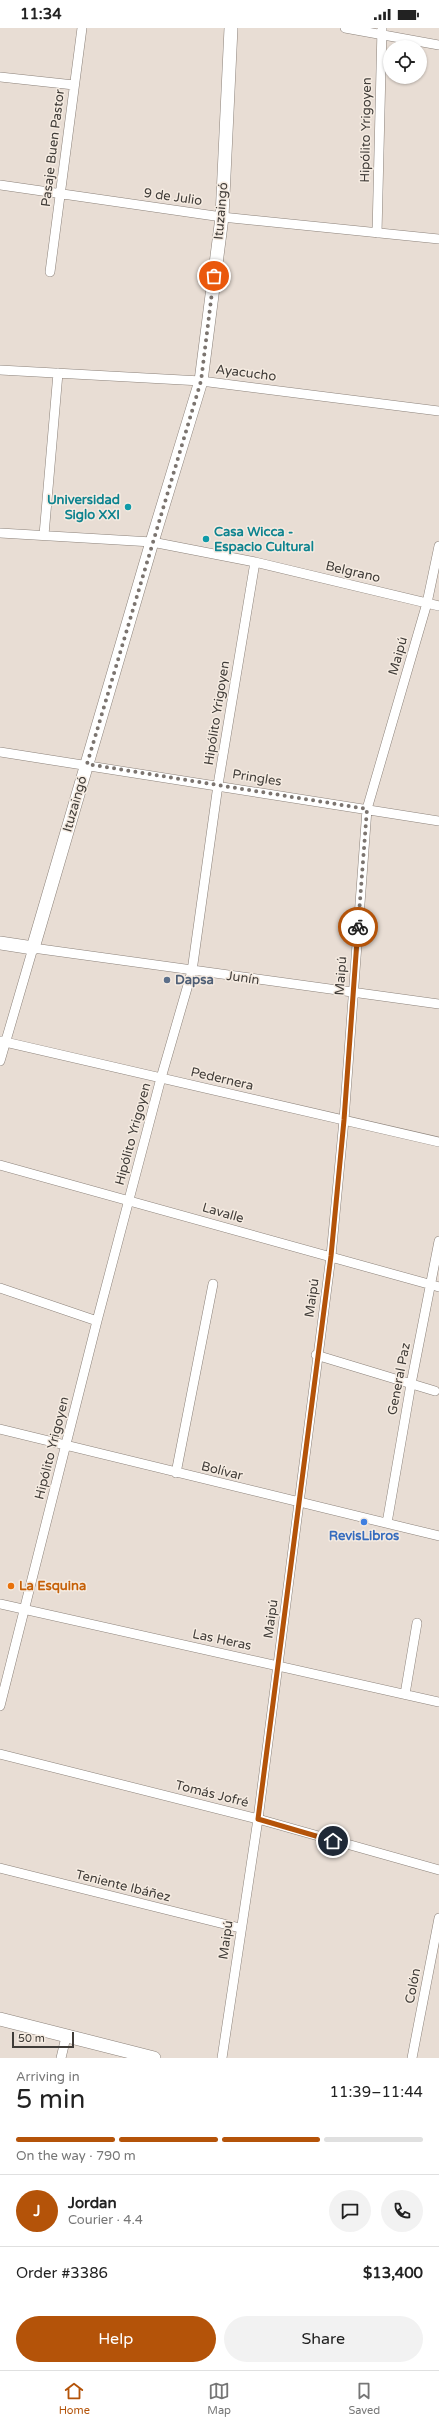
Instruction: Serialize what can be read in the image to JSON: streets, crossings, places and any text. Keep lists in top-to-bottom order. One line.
{"streets":{"street":["Hipólito Yrigoyen","Pasaje Buen Pastor","9 de Julio","Ituzaingó","Ayacucho","Belgrano","Maipú","Pringles","Junín","Pedernera","Lavalle","General Paz","Bolívar","Las Heras","Tomás Jofré","Teniente Ibáñez","Colón"]},"crossings":[["Hipólito Yrigoyen","9 de Julio"],["Hipólito Yrigoyen","Belgrano"],["Hipólito Yrigoyen","Pringles"],["Hipólito Yrigoyen","Junín"],["Hipólito Yrigoyen","Pedernera"],["Hipólito Yrigoyen","Lavalle"],["Hipólito Yrigoyen","Bolívar"],["Hipólito Yrigoyen","Las Heras"],["Pasaje Buen Pastor","9 de Julio"],["9 de Julio","Ituzaingó"],["Ituzaingó","Ayacucho"],["Ituzaingó","Belgrano"],["Ituzaingó","Pringles"],["Ituzaingó","Junín"],["Ituzaingó","Pedernera"],["Belgrano","Maipú"],["Maipú","Pringles"],["Maipú","Junín"],["Maipú","Pedernera"],["Maipú","Lavalle"],["Maipú","Bolívar"],["Maipú","Las Heras"],["Maipú","Tomás Jofré"],["Maipú","Teniente Ibáñez"],["Lavalle","General Paz"],["General Paz","Bolívar"]],"places":["Universidad Siglo XXI","Casa Wicca - Espacio Cultural","Dapsa","RevisLibros","La Esquina"],"scale_bar":"50 m","page":{"status":"11:34","scale":"50 m","heading":["5 min","Arriving in","11:39–11:44"],"panel":["Jordan","Courier · 4.4","Order #3386","$13,400"],"bar":"On the way · 790 m","round":"J","buttons":["Help","Share"],"tabs":["Home","Map","Saved"]}}
